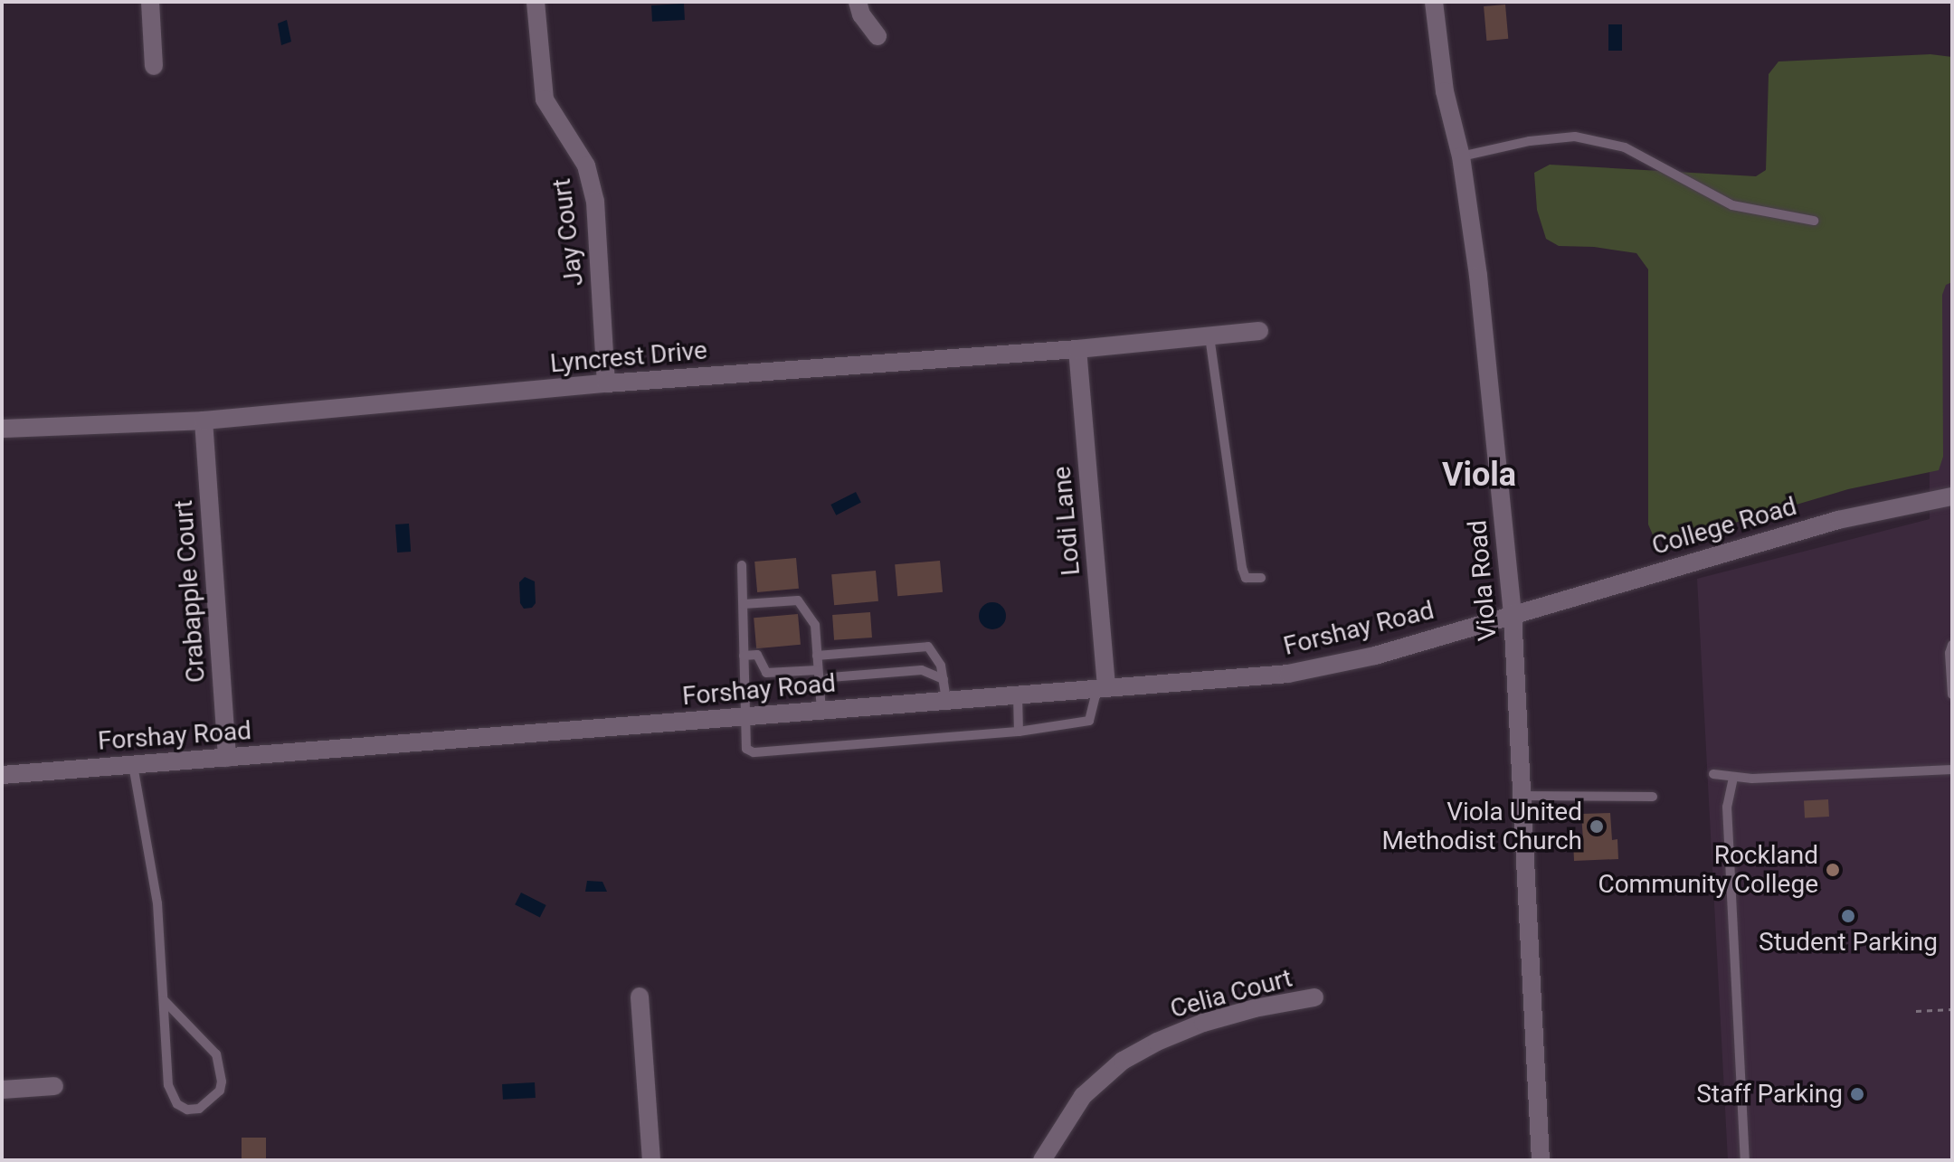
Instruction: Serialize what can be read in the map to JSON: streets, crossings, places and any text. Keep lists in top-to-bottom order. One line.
{"streets":{"street":["Jay Court","Lyncrest Drive","Lodi Lane","College Road","Viola Road","Crabapple Court","Forshay Road","Celia Court"]},"crossings":[["Jay Court","Lyncrest Drive"],["Lyncrest Drive","Lodi Lane"],["Lyncrest Drive","Crabapple Court"],["Lodi Lane","Forshay Road"],["College Road","Viola Road"],["College Road","Forshay Road"],["Viola Road","Forshay Road"],["Crabapple Court","Forshay Road"]],"districts":["Viola"],"places":["Viola United Methodist Church","Rockland Community College","Student Parking","Staff Parking"]}
